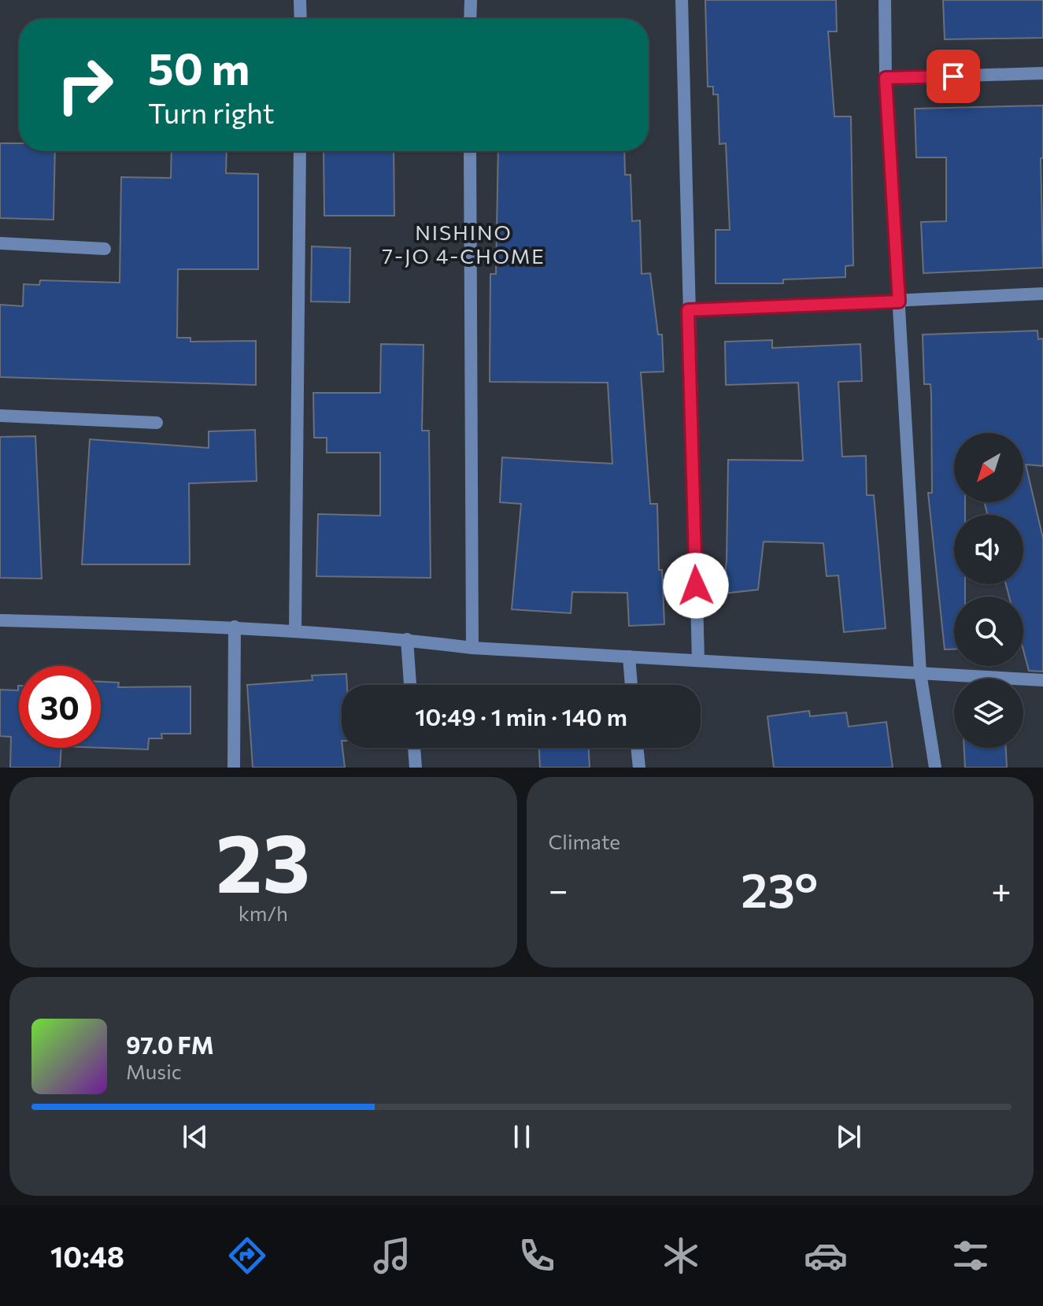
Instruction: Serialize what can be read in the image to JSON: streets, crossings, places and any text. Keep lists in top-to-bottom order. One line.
{"districts":["NISHINO 7-JO 4-CHOME"],"north":"bottom left","page":{"turn":["50 m","Turn right"],"limit":"30","trip":"10:49 · 1 min · 140 m","tile":[["23","km/h"],"Climate"],"heat":["−","23°","+"],"song":["97.0 FM","Music"],"tabs":"10:48"}}
